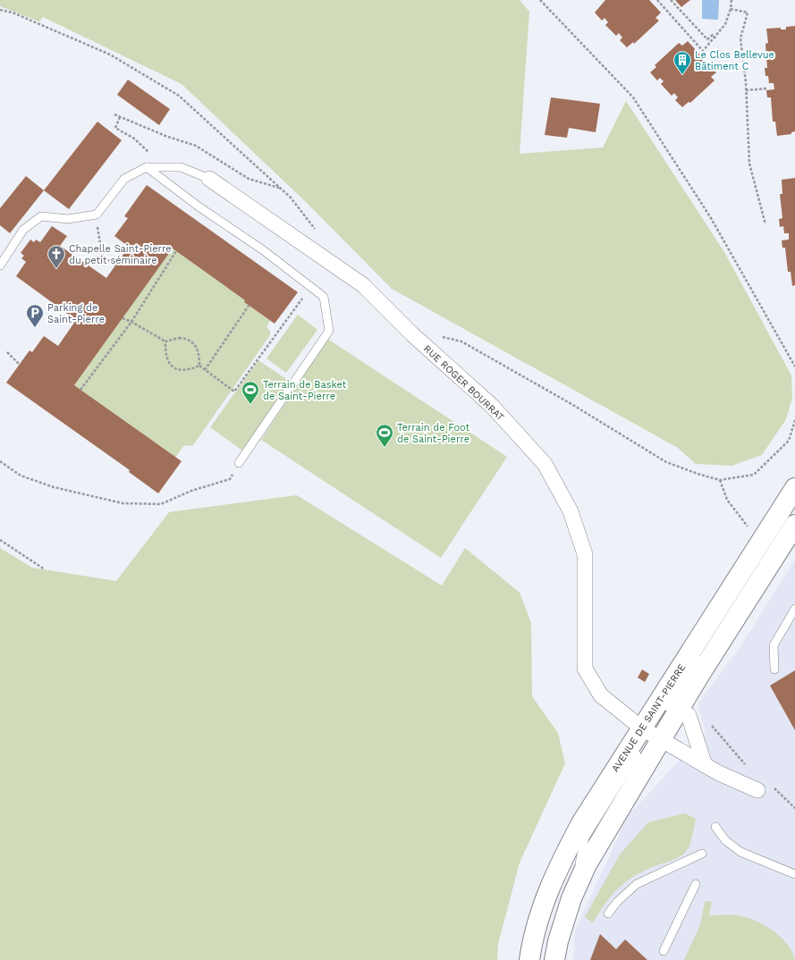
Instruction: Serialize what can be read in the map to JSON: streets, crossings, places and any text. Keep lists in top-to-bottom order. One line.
{"streets":{"street":["RUE ROGER BOURRAT","AVENUE DE SAINT-PIERRE"]},"crossings":[["RUE ROGER BOURRAT","AVENUE DE SAINT-PIERRE"]],"places":{"building":["Le Clos Bellevue Bâtiment C"],"church":["Chapelle Saint-Pierre du petit séminaire"],"parking":["Parking de Saint-Pierre"],"sports":["Terrain de Basket de Saint-Pierre","Terrain de Foot de Saint-Pierre"]}}
